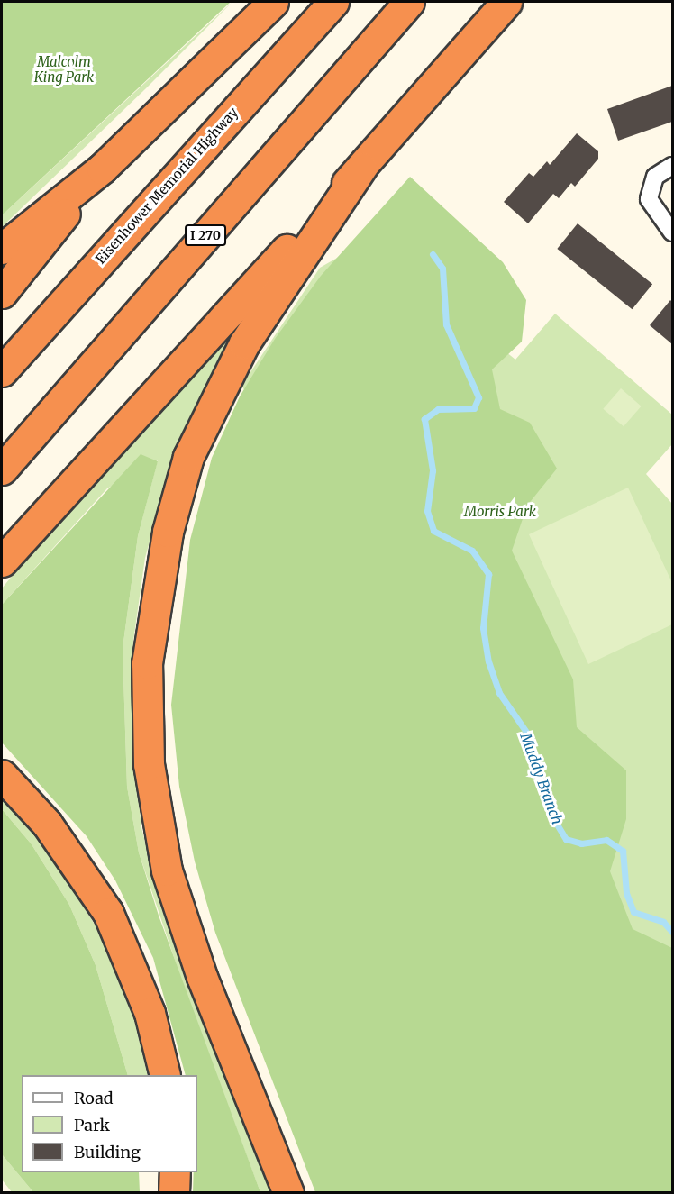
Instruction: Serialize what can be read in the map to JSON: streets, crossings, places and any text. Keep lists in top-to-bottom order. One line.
{"streets":{"highway":["Eisenhower Memorial Highway","I 270"]},"water":["Muddy Branch"],"parks":["Malcolm King Park","Morris Park"],"legend":["Road","Park","Building"]}
